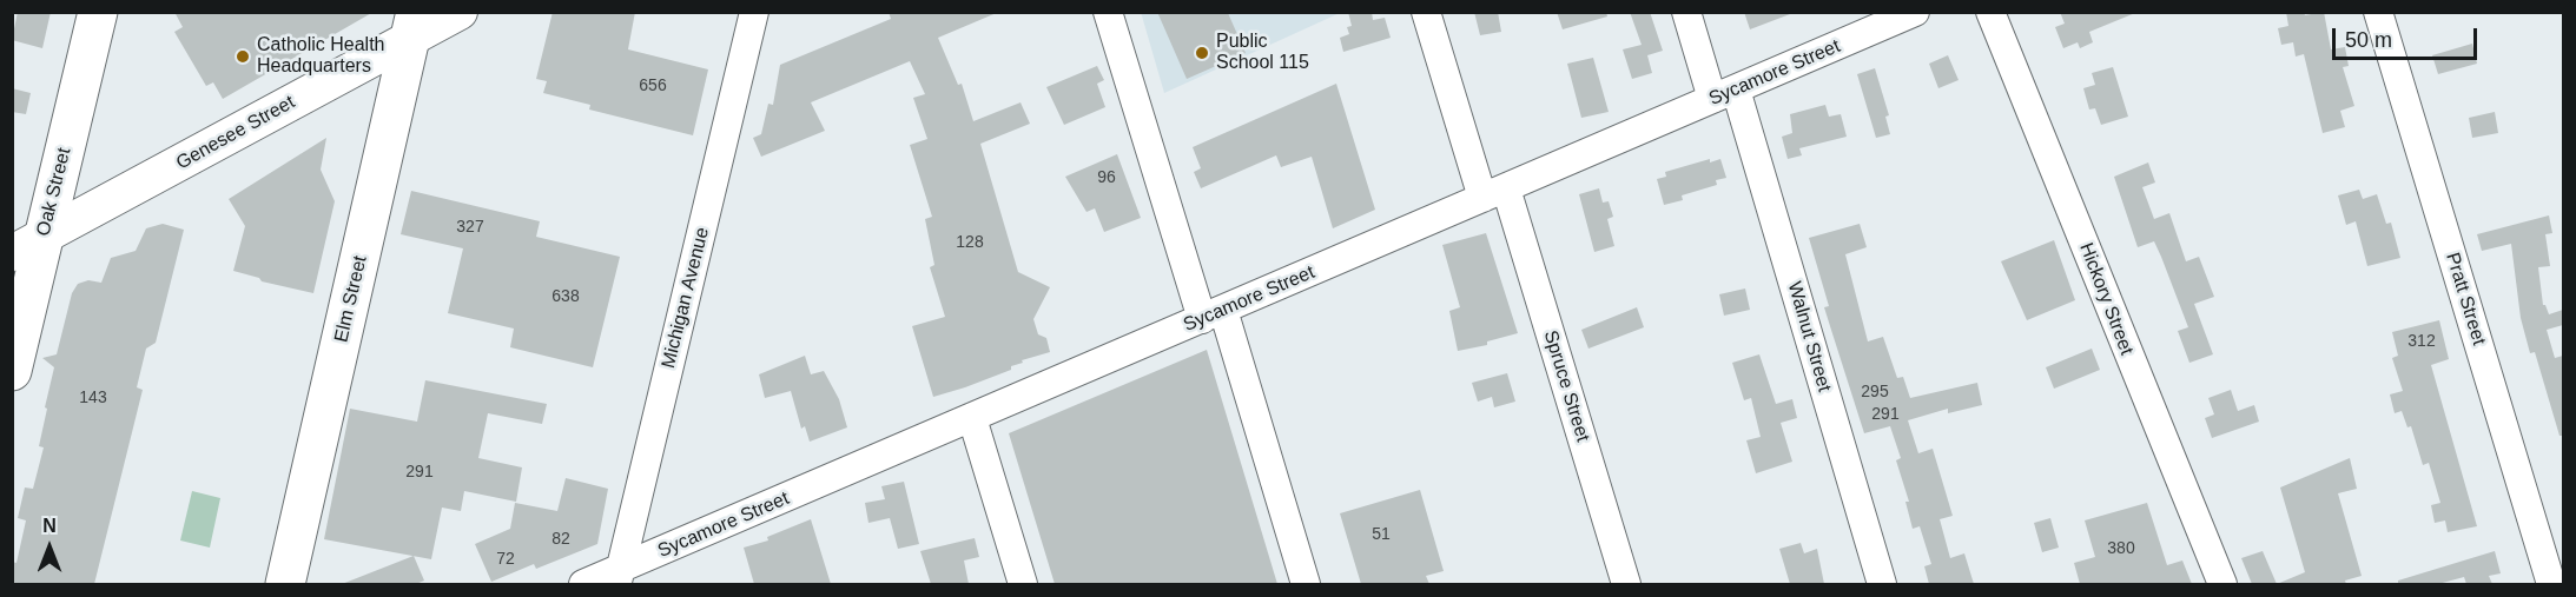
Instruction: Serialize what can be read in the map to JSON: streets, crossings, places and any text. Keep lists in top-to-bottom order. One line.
{"streets":{"highway":["Oak Street","Elm Street"],"main road":["Genesee Street"],"street":["Sycamore Street","Michigan Avenue","Hickory Street","Pratt Street","Walnut Street","Spruce Street"]},"crossings":[["Sycamore Street","Michigan Avenue"],["Sycamore Street","Walnut Street"],["Sycamore Street","Spruce Street"],["Genesee Street","Oak Street"],["Genesee Street","Elm Street"]],"places":["Public School 115","Catholic Health Headquarters"],"house_numbers":["656","96","327","128","638","312","295","143","291","291","51","82","380","72"],"scale_bar":"50 m","north":"top"}
